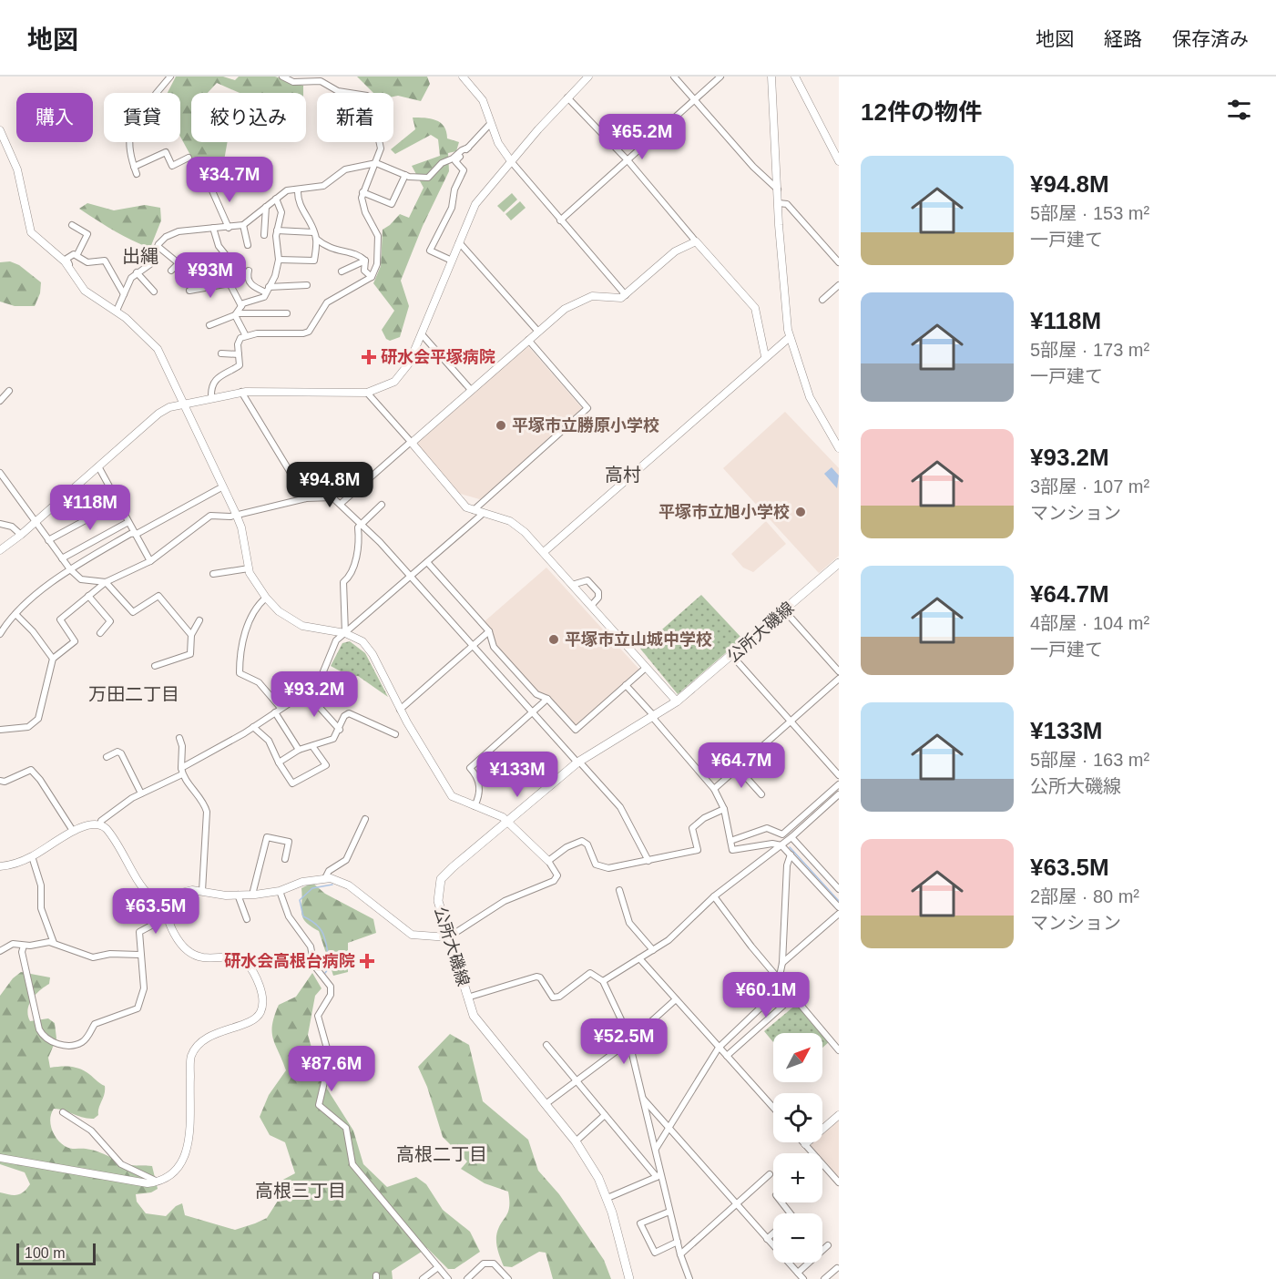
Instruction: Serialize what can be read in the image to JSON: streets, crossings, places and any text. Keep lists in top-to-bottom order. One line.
{"streets":{"main road":["公所大磯線"]},"districts":["出縄","高村","万田二丁目","高根二丁目","高根三丁目"],"places":{"health":["研水会平塚病院","研水会高根台病院"],"other":["平塚市立勝原小学校","平塚市立旭小学校","平塚市立山城中学校"]},"scale_bar":"100 m","north":"top right","page":{"header":"地図","nav":["地図","経路","保存済み"],"heading":"12件の物件","chip":["購入","賃貸","絞り込み","新着"],"price":["¥65.2M","¥34.7M","¥93M","¥94.8M","¥118M","¥93.2M","¥64.7M","¥133M","¥63.5M","¥60.1M","¥52.5M","¥87.6M"],"list":[{"name":"¥94.8M","note":"5部屋 · 153 m² · 一戸建て"},{"name":"¥118M","note":"5部屋 · 173 m² · 一戸建て"},{"name":"¥93.2M","note":"3部屋 · 107 m² · マンション"},{"name":"¥64.7M","note":"4部屋 · 104 m² · 一戸建て"},{"name":"¥133M","note":"5部屋 · 163 m² · 公所大磯線"},{"name":"¥63.5M","note":"2部屋 · 80 m² · マンション"}],"map_buttons":["+","−"],"scale":"100 m"}}
